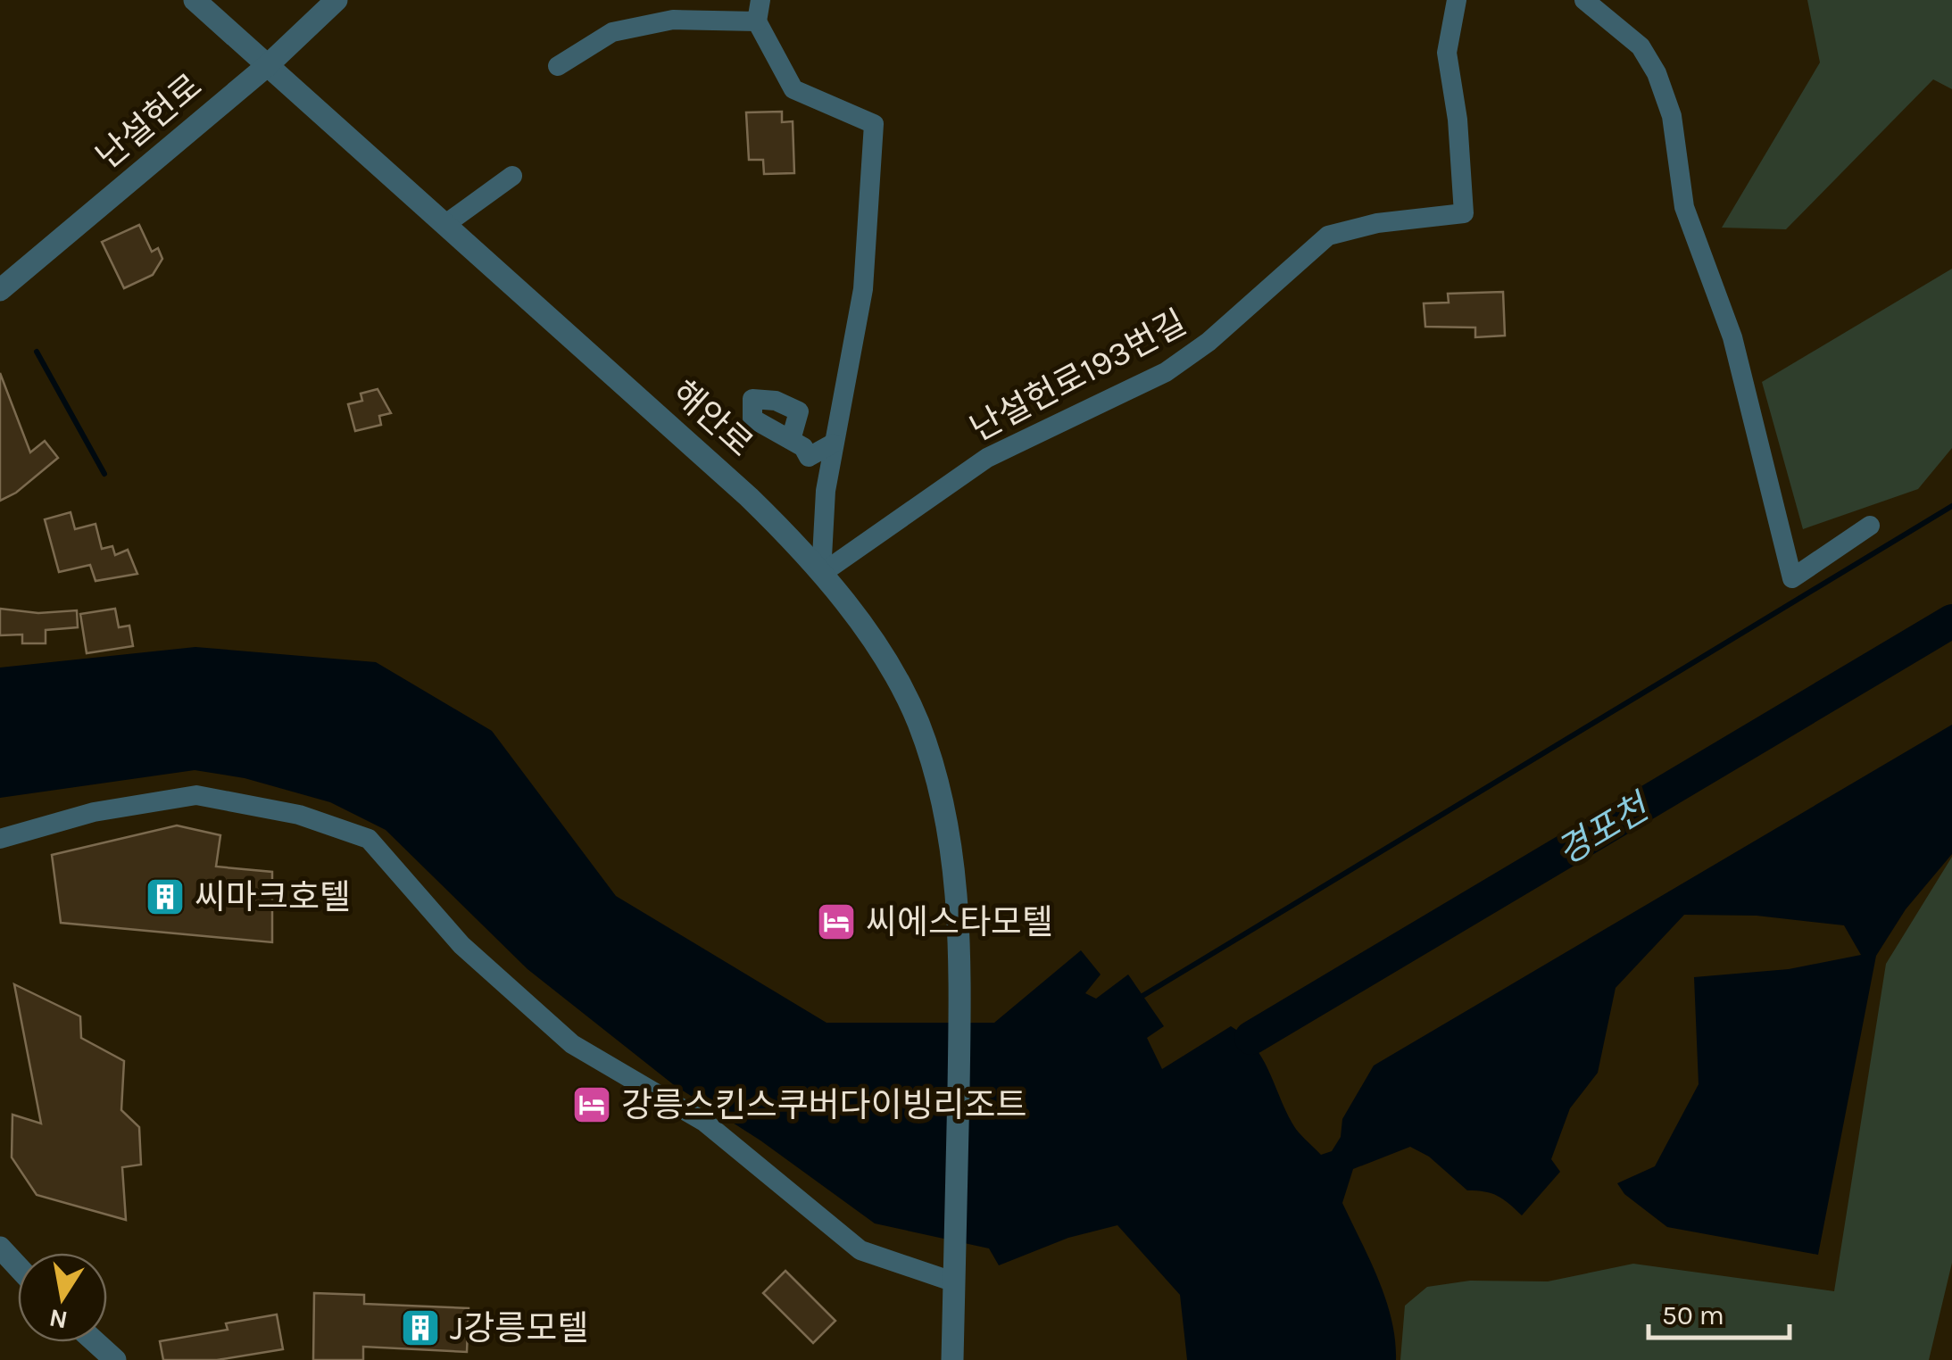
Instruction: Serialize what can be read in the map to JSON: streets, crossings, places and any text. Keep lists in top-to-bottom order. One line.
{"streets":{"street":["난설헌로","난설헌로193번길","해안로"]},"crossings":[["난설헌로","해안로"],["난설헌로193번길","해안로"]],"water":["경포천"],"places":{"building":["씨마크호텔","J강릉모텔"],"hotel":["씨에스타모텔","강릉스킨스쿠버다이빙리조트"]},"scale_bar":"50 m","north":"bottom"}
